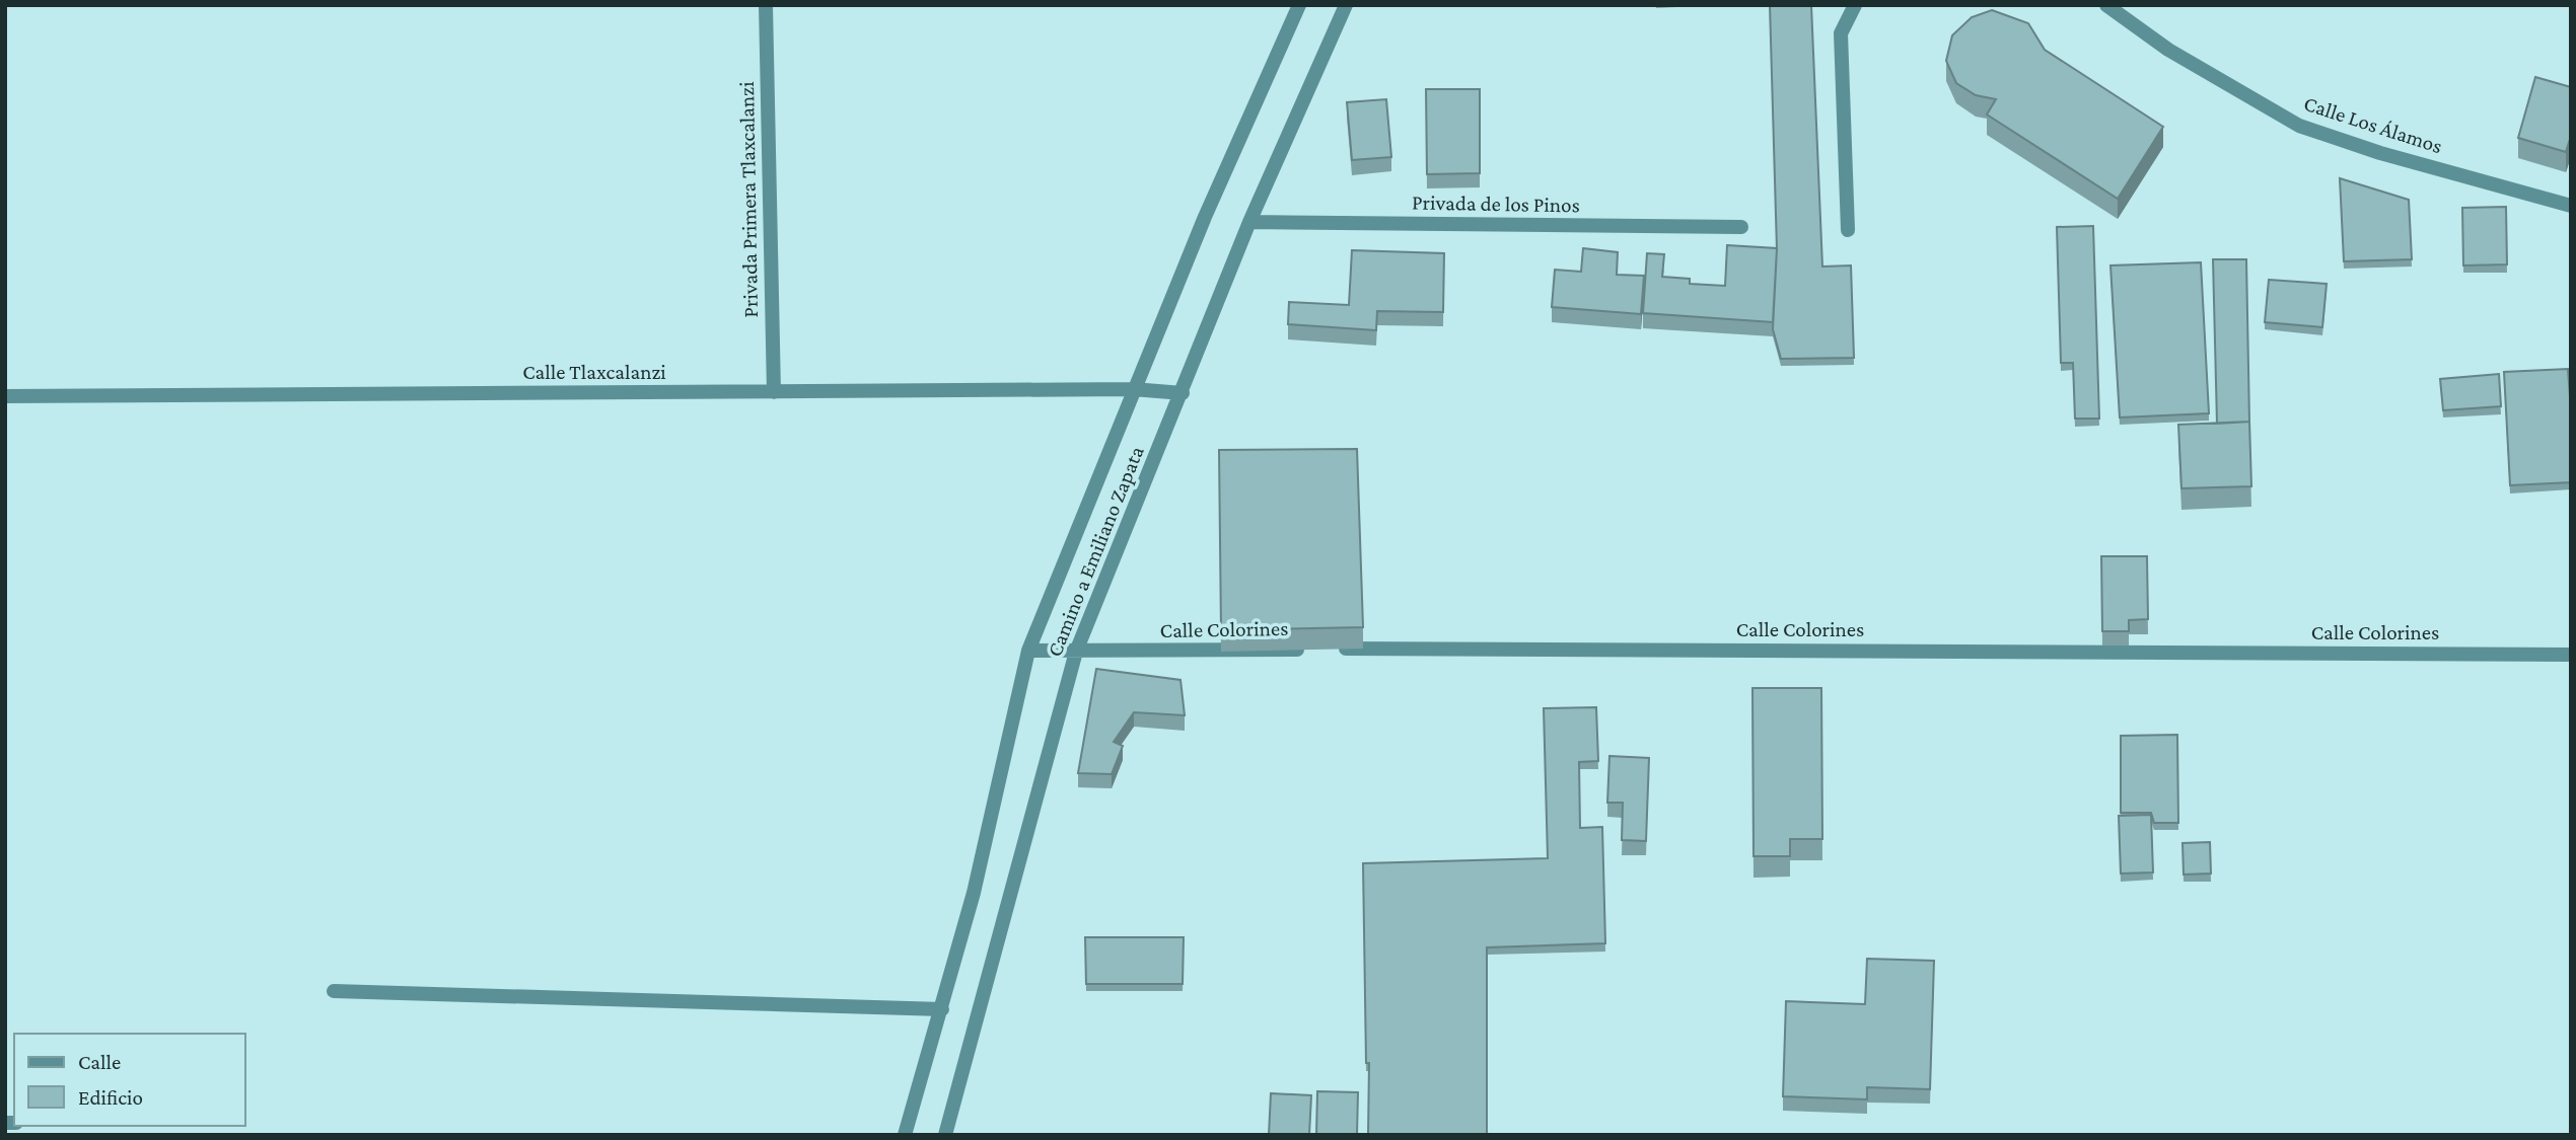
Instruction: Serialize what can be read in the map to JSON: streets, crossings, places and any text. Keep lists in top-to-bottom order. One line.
{"streets":{"street":["Calle Los Álamos","Privada Primera Tlaxcalanzi","Privada de los Pinos","Calle Tlaxcalanzi","Camino a Emiliano Zapata","Calle Colorines"]},"crossings":[["Privada Primera Tlaxcalanzi","Calle Tlaxcalanzi"],["Privada de los Pinos","Camino a Emiliano Zapata"],["Calle Tlaxcalanzi","Camino a Emiliano Zapata"],["Camino a Emiliano Zapata","Calle Colorines"]],"legend":["Calle","Edificio"]}
